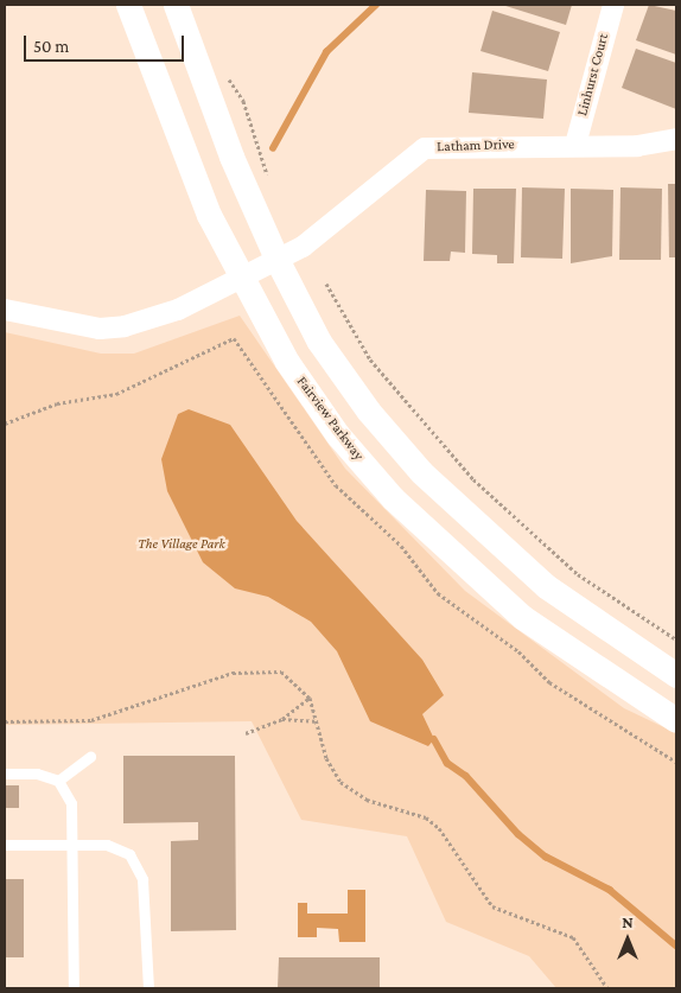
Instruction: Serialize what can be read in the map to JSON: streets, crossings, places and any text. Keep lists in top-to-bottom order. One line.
{"streets":{"street":["Linhurst Court","Latham Drive","Fairview Parkway"]},"crossings":[["Linhurst Court","Latham Drive"],["Latham Drive","Fairview Parkway"]],"parks":["The Village Park"],"scale_bar":"50 m","north":"top"}
